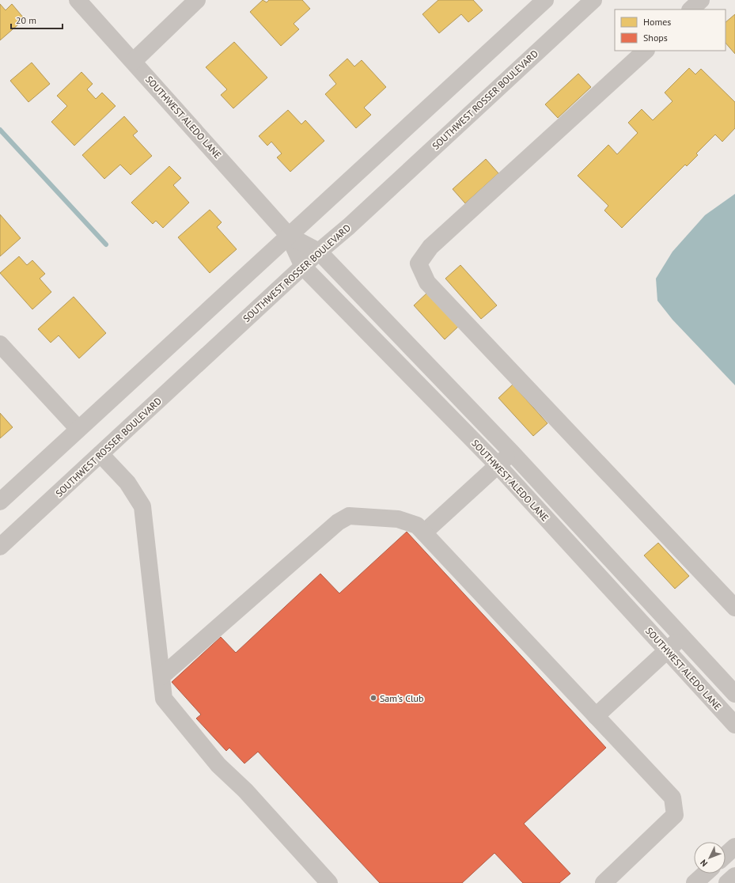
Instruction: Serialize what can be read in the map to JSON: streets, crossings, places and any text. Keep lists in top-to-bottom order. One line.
{"streets":{"street":["SOUTHWEST ROSSER BOULEVARD","SOUTHWEST ALEDO LANE"]},"crossings":[["SOUTHWEST ROSSER BOULEVARD","SOUTHWEST ALEDO LANE"]],"places":["Sam's Club"],"legend":["Homes","Shops"],"scale_bar":"20 m","north":"bottom left"}
